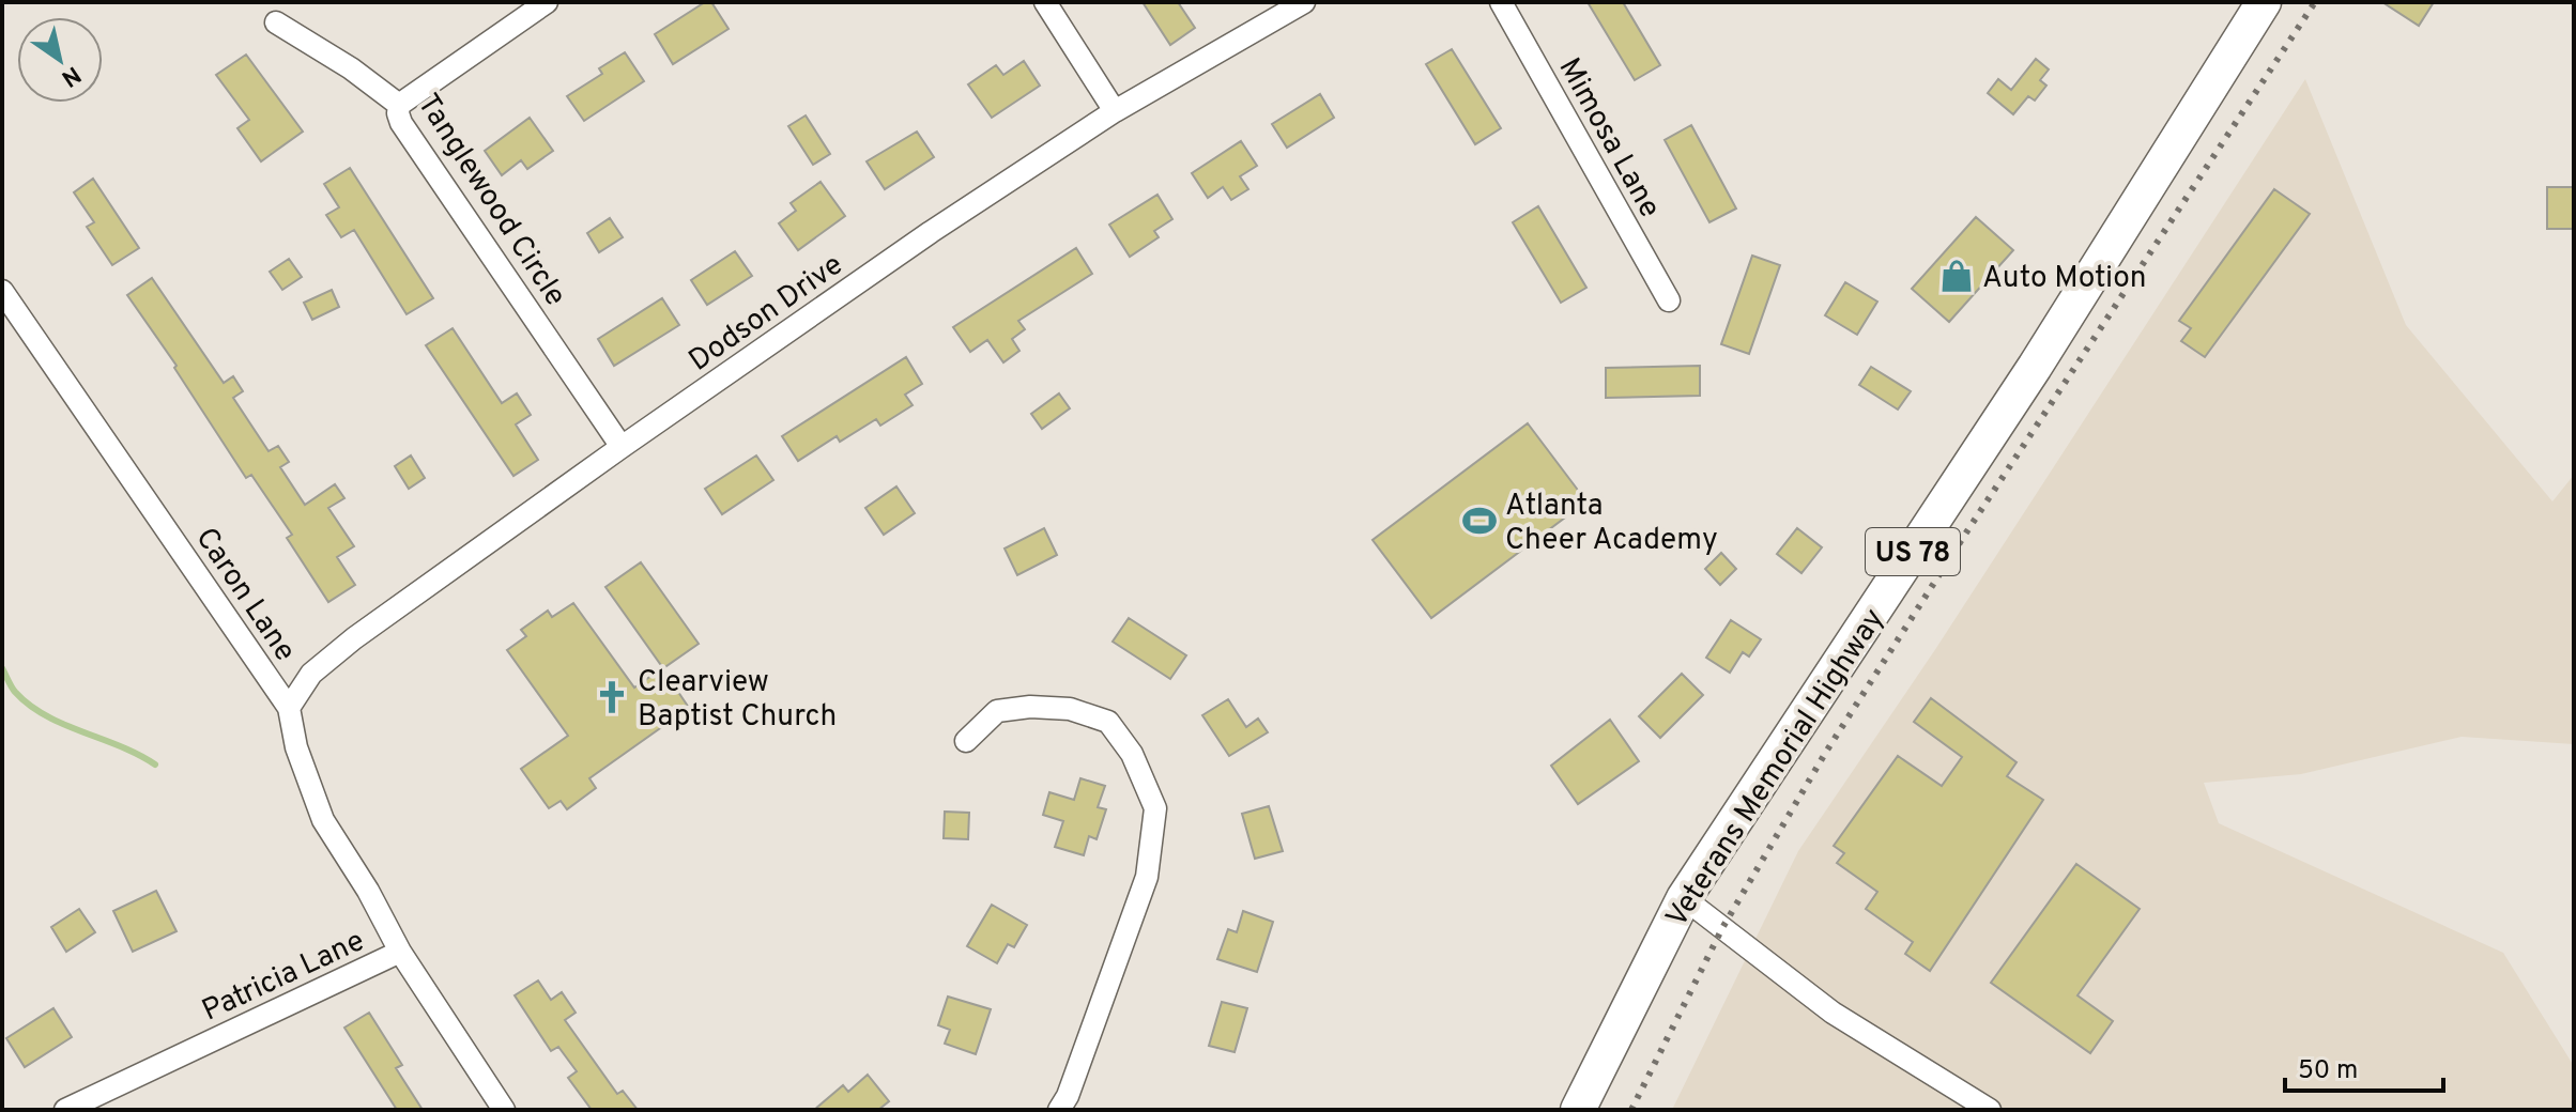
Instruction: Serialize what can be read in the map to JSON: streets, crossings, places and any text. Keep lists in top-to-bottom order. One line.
{"streets":{"main road":["US 78","Veterans Memorial Highway"],"street":["Mimosa Lane","Tanglewood Circle","Dodson Drive","Caron Lane","Patricia Lane"]},"crossings":[["Tanglewood Circle","Dodson Drive"],["Dodson Drive","Caron Lane"],["Caron Lane","Patricia Lane"]],"places":{"shop":["Auto Motion"],"sports":["Atlanta Cheer Academy"],"church":["Clearview Baptist Church"]},"scale_bar":"50 m","north":"bottom right"}
